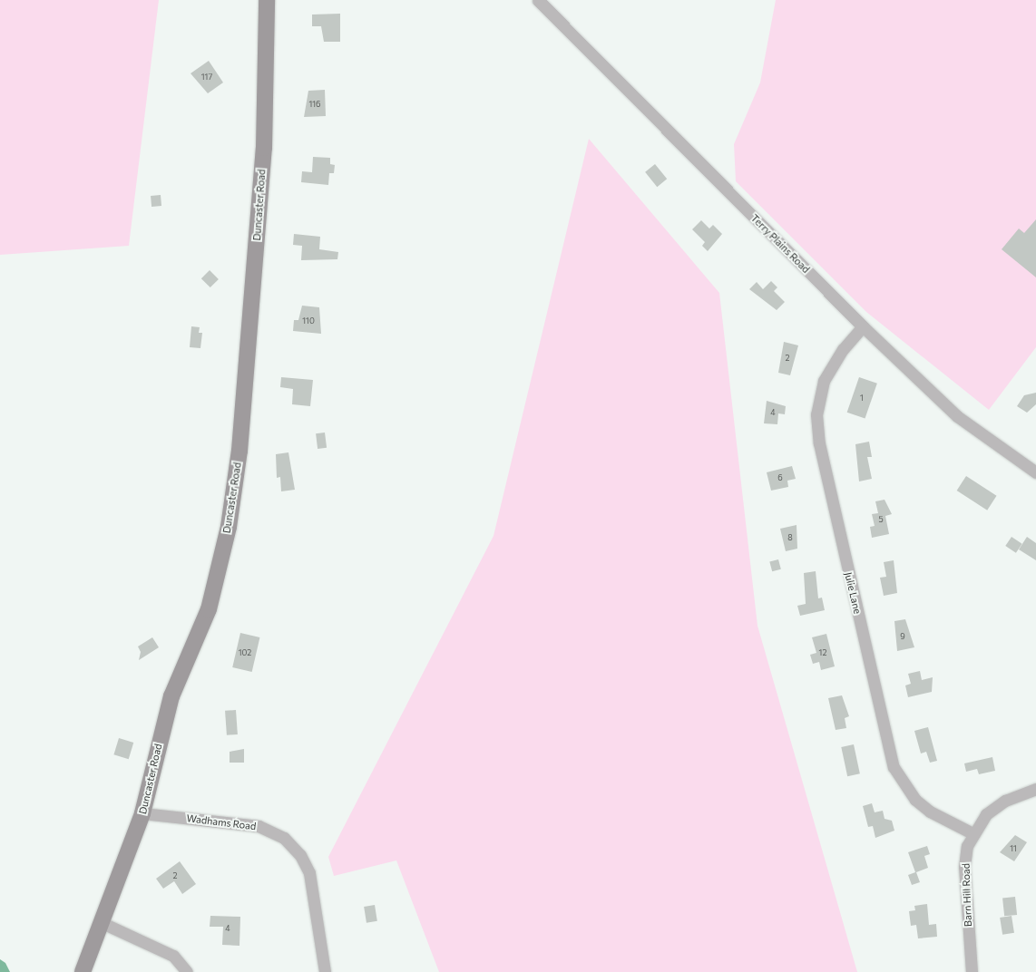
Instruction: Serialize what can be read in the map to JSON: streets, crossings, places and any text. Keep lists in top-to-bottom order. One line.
{"streets":{"street":["Duncaster Road","Terry Plains Road","Julie Lane","Wadhams Road","Barn Hill Road"]},"crossings":[["Duncaster Road","Wadhams Road"],["Terry Plains Road","Julie Lane"],["Julie Lane","Barn Hill Road"]],"house_numbers":["117","116","110","2","1","4","6","5","8","9","102","12","11","2","4"]}
